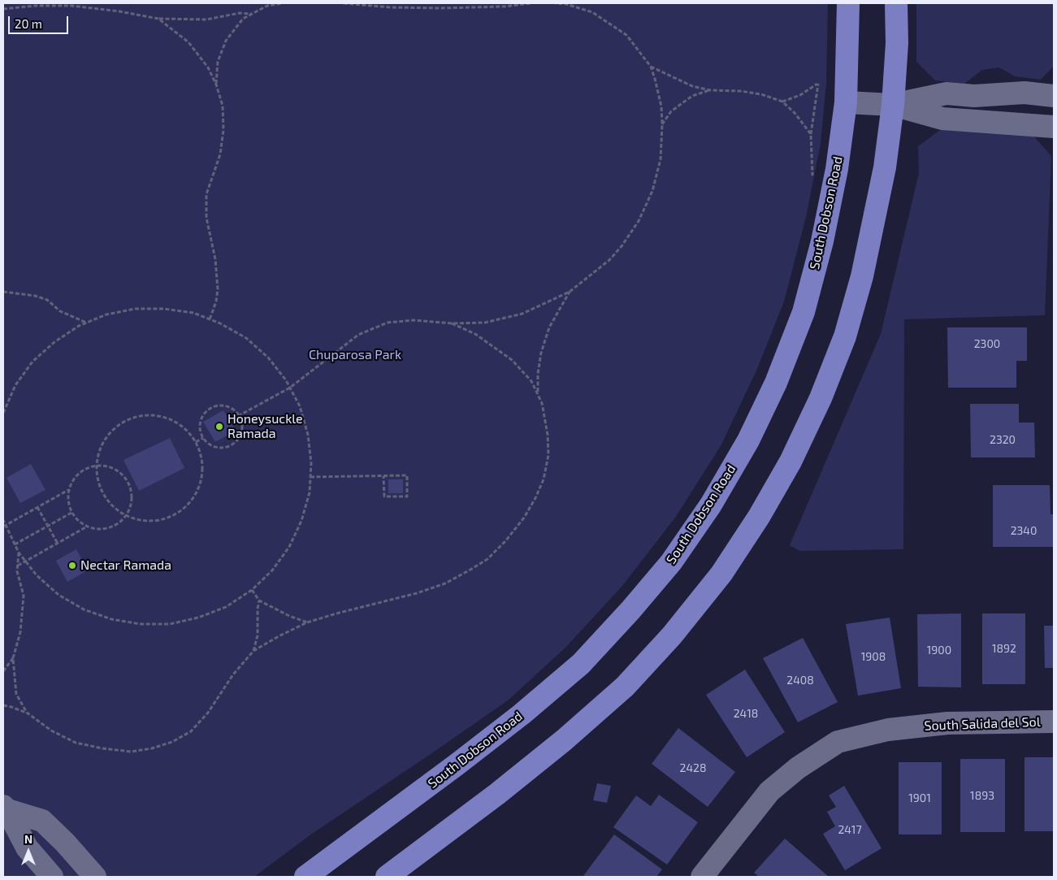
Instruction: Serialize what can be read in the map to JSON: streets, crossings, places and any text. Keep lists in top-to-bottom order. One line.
{"streets":{"main road":["South Dobson Road"],"street":["South Salida del Sol"]},"parks":["Chuparosa Park"],"places":["Honeysuckle Ramada","Nectar Ramada"],"house_numbers":["2300","2320","2340","1892","1900","1908","2408","2418","2428","1893","1901","2417"],"scale_bar":"20 m","north":"top"}
